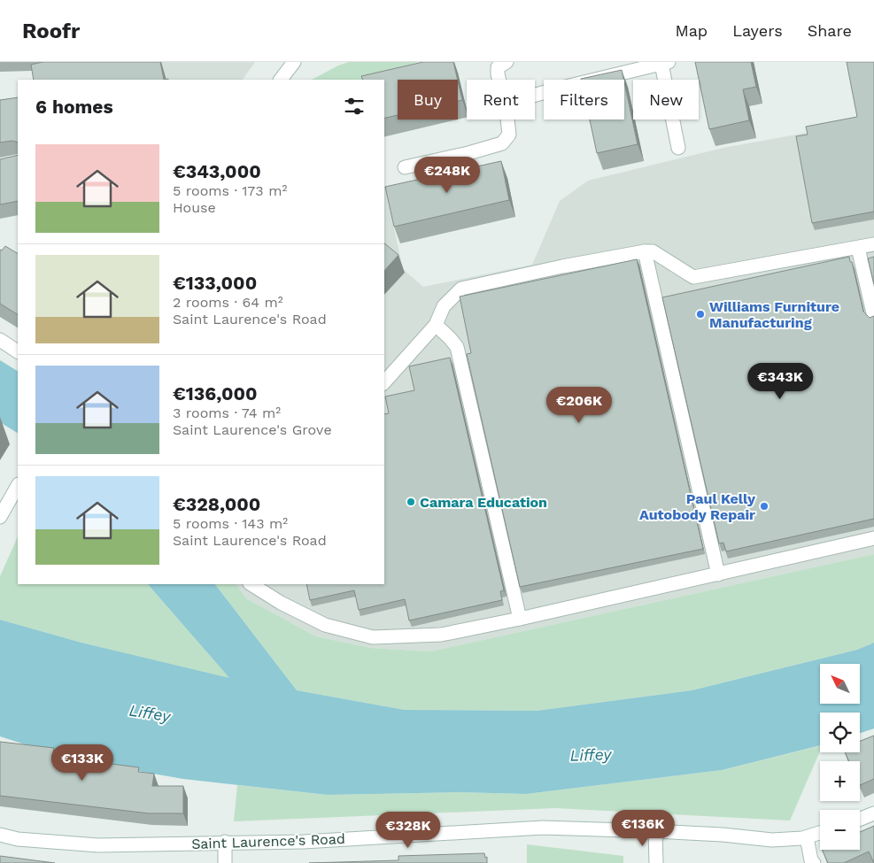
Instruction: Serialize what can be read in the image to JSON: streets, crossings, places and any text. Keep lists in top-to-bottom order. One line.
{"streets":{"street":["Saint Laurence's Road"]},"water":["Liffey"],"places":["Williams Furniture Manufacturing","Camara Education","Paul Kelly Autobody Repair"],"north":"top left","page":{"header":"Roofr","nav":["Map","Layers","Share"],"chip":["Buy","Rent","Filters","New"],"heading":"6 homes","list":[{"name":"€343,000","note":"5 rooms · 173 m² · House"},{"name":"€133,000","note":"2 rooms · 64 m² · Saint Laurence's Road"},{"name":"€136,000","note":"3 rooms · 74 m² · Saint Laurence's Grove"},{"name":"€328,000","note":"5 rooms · 143 m² · Saint Laurence's Road"}],"price":["€248K","€343K","€206K","€133K","€136K","€328K"],"map_buttons":["+","−"]}}
